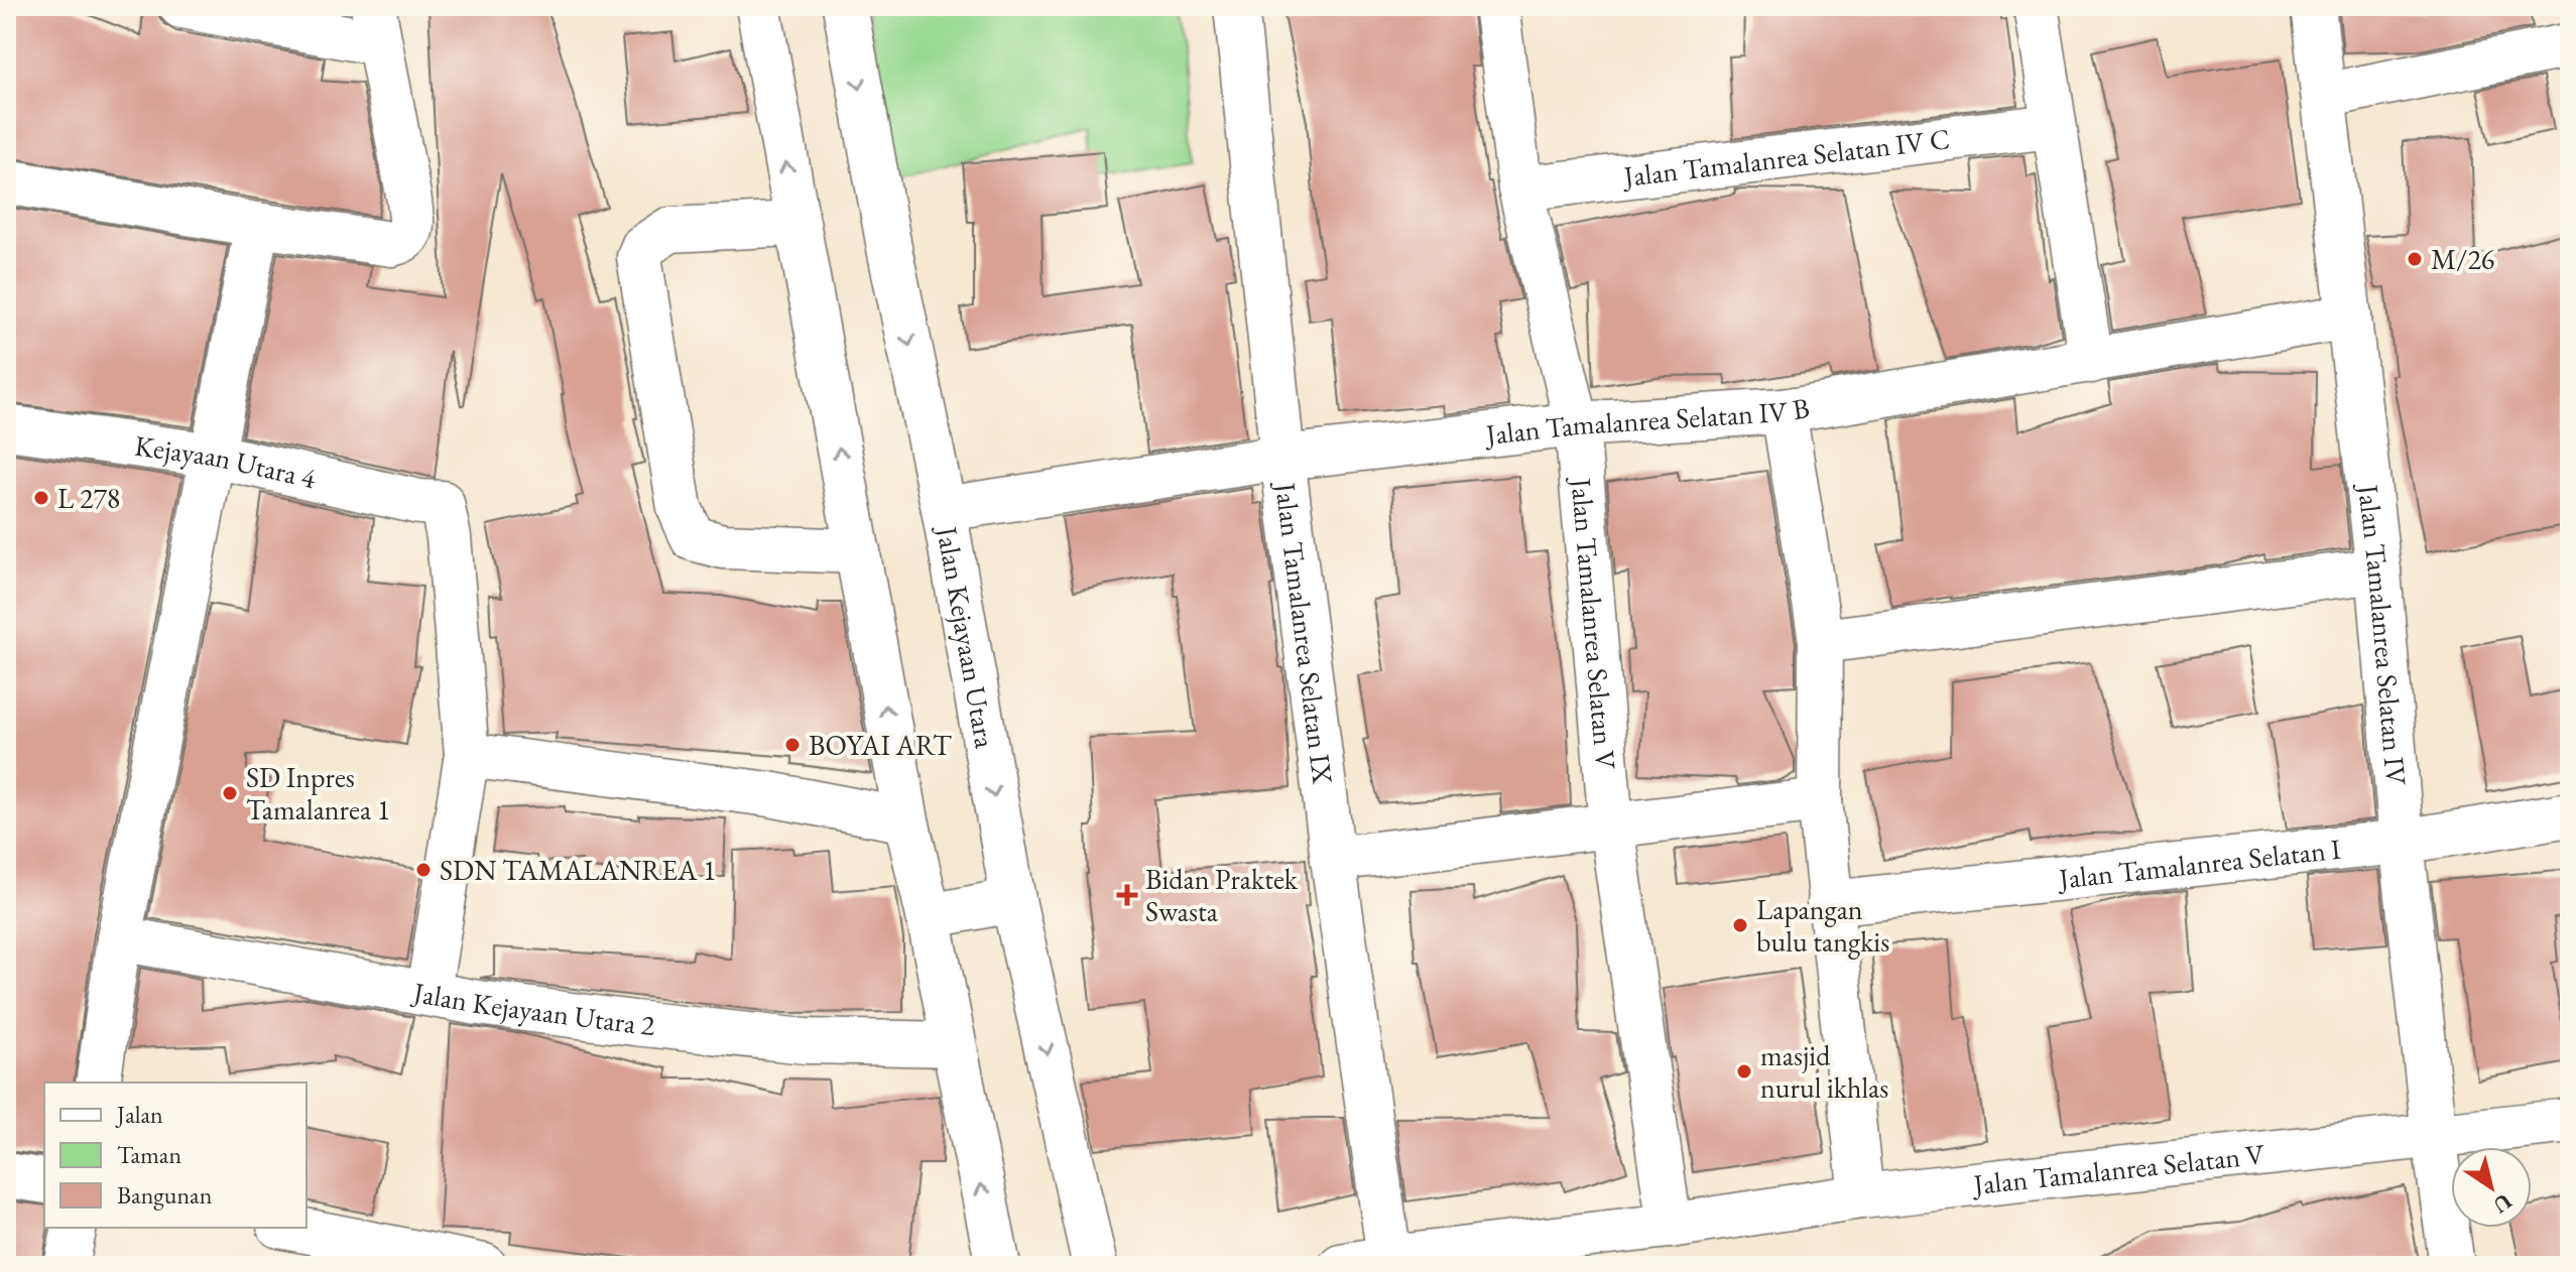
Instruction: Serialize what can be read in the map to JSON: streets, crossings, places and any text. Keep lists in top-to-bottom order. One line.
{"streets":{"street":["Jalan Tamalanrea Selatan IV C","Jalan Tamalanrea Selatan IV B","Kejayaan Utara 4","Jalan Tamalanrea Selatan V","Jalan Tamalanrea Selatan IX","Jalan Tamalanrea Selatan IV","Jalan Kejayaan Utara","Jalan Tamalanrea Selatan I","Jalan Kejayaan Utara 2"]},"crossings":[["Jalan Tamalanrea Selatan IV B","Jalan Tamalanrea Selatan V"],["Jalan Tamalanrea Selatan IV B","Jalan Tamalanrea Selatan IX"],["Jalan Tamalanrea Selatan IV B","Jalan Tamalanrea Selatan IV"],["Jalan Tamalanrea Selatan IV B","Jalan Kejayaan Utara"],["Jalan Tamalanrea Selatan V","Jalan Tamalanrea Selatan IX"],["Jalan Tamalanrea Selatan V","Jalan Tamalanrea Selatan IV"],["Jalan Tamalanrea Selatan IV","Jalan Tamalanrea Selatan I"]],"places":{"other":["M/26","L 278","BOYAI ART","SD Inpres Tamalanrea 1","SDN TAMALANREA 1","Lapangan bulu tangkis","masjid nurul ikhlas"],"health":["Bidan Praktek Swasta"]},"legend":["Jalan","Taman","Bangunan"],"north":"bottom right"}
